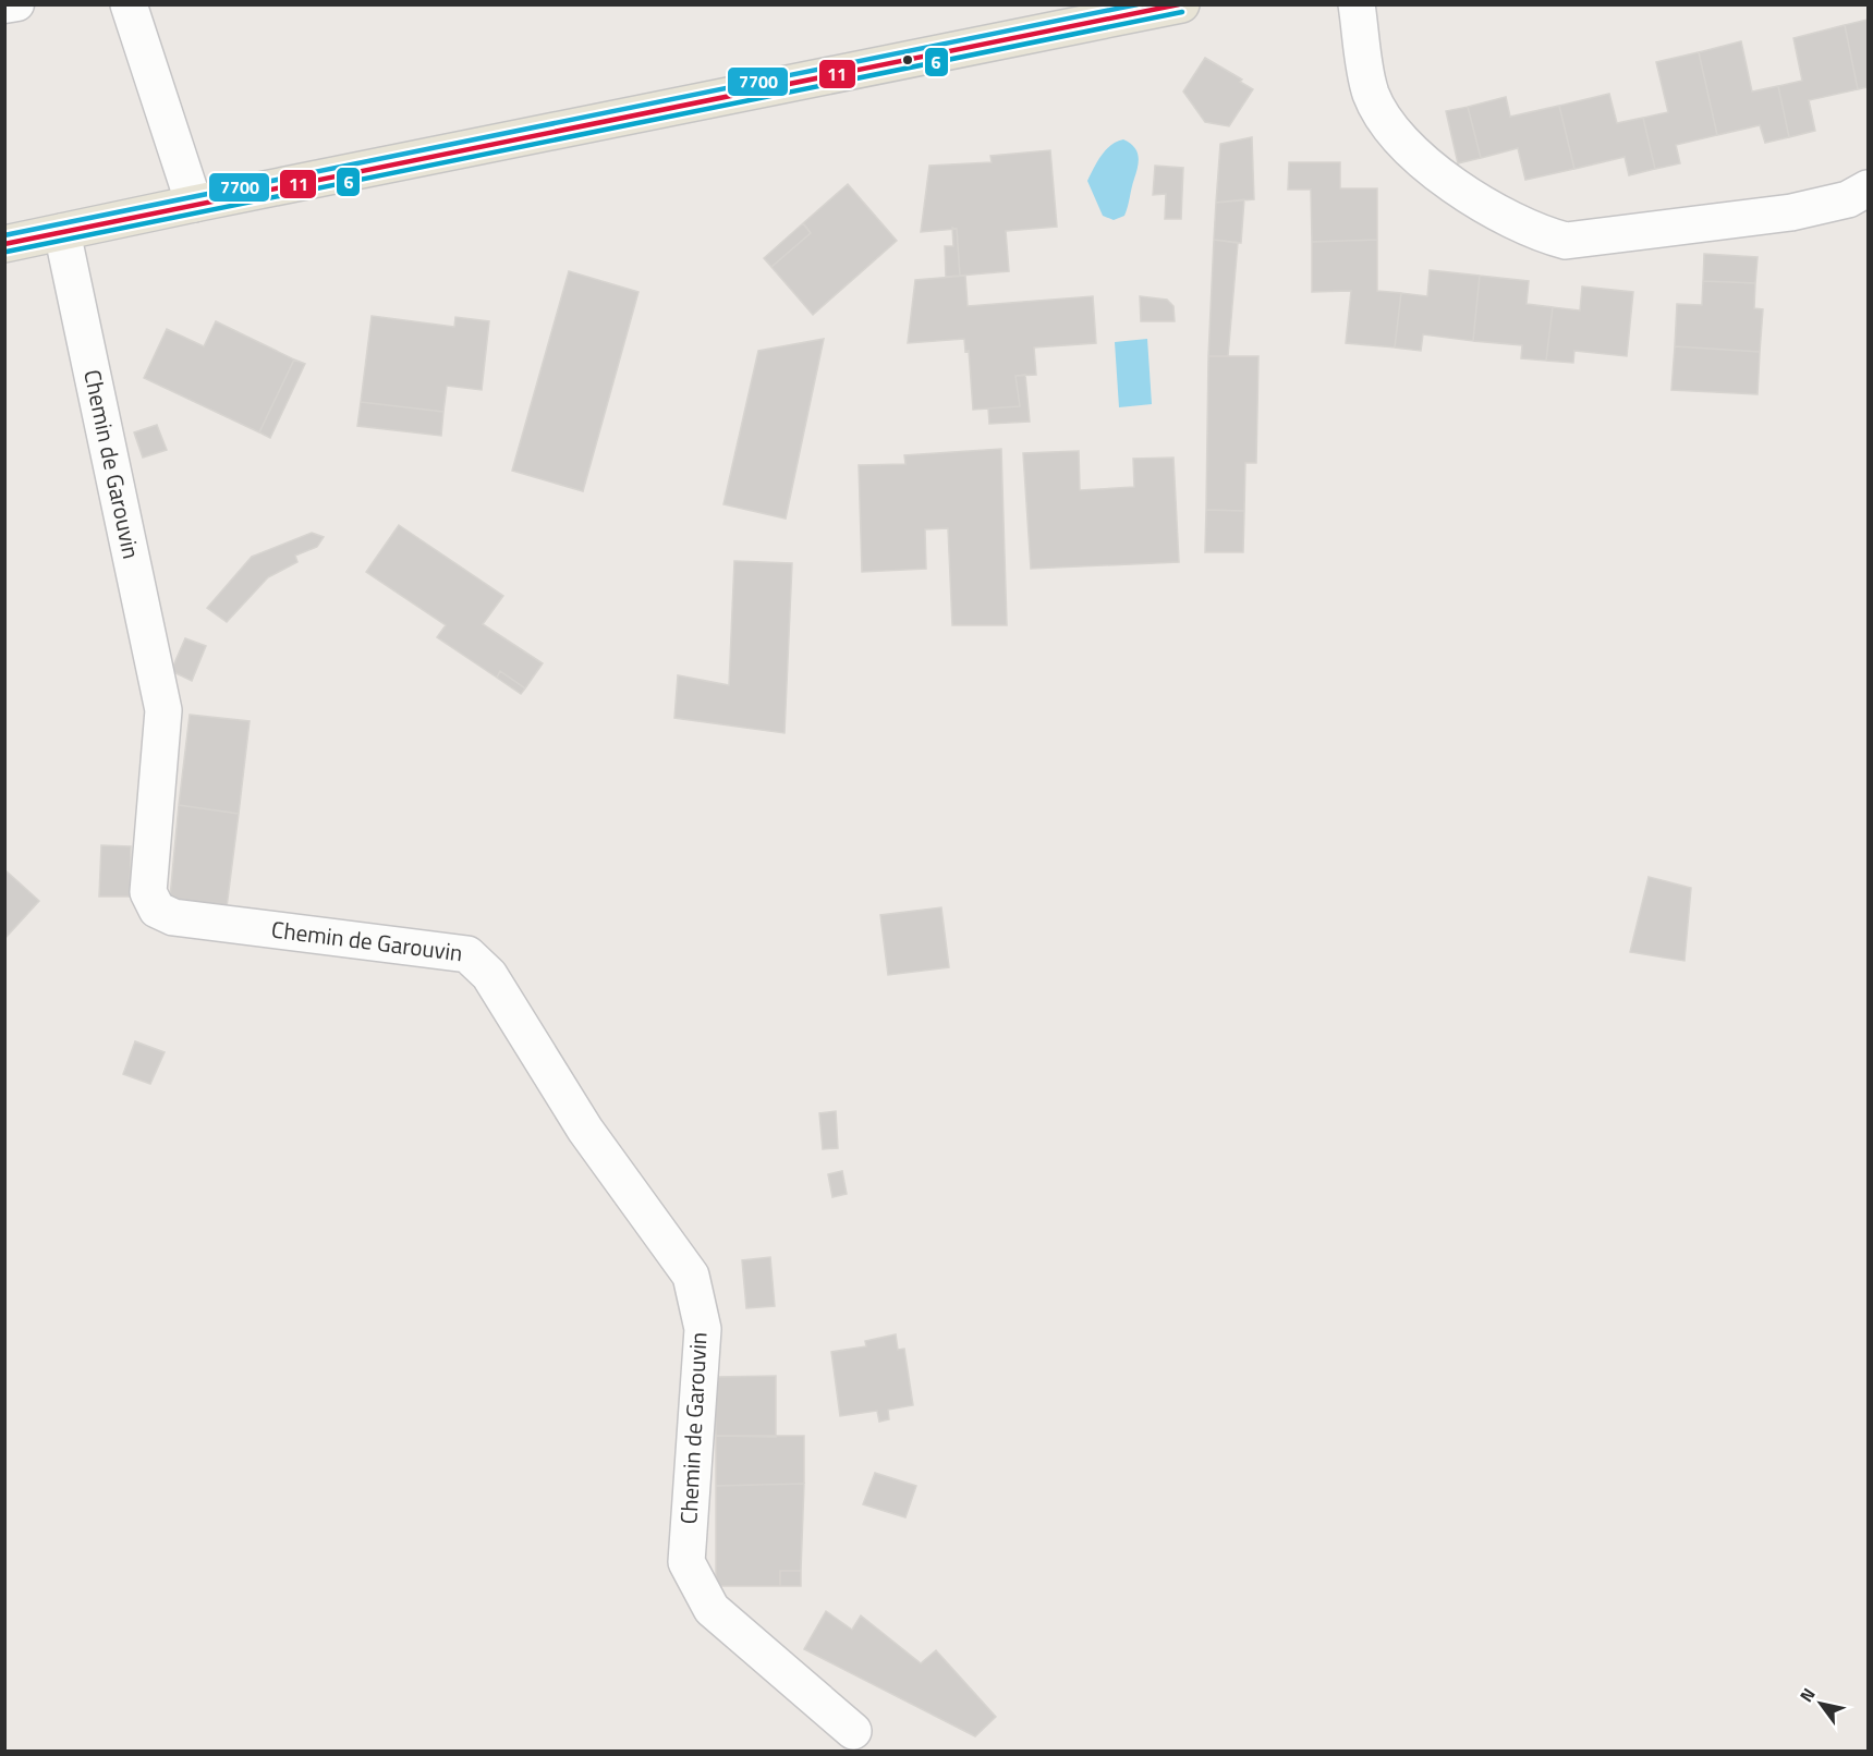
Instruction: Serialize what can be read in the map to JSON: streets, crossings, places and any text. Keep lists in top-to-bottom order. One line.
{"streets":{"street":["Chemin de Garouvin"]},"lines":["transit line 11","transit line 7700","transit line 6"],"north":"top left"}
